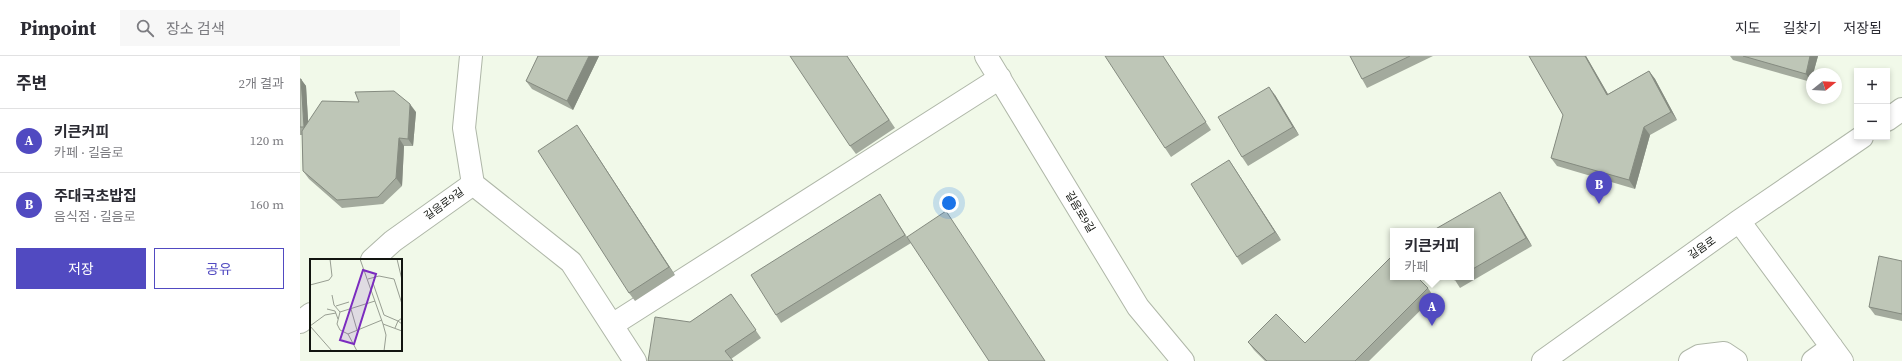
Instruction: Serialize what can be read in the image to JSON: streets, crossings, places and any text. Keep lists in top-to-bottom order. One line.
{"streets":{"street":["길음로9길","길음로"]},"north":"right","page":{"header":"Pinpoint","search":"장소 검색","nav":["지도","길찾기","저장됨"],"heading":["주변","2개 결과"],"map_buttons":["+","−"],"list":[{"mark":"A","name":"키큰커피","note":"카페 · 길음로","value":"120 m"},{"mark":"B","name":"주대국초밥집","note":"음식점 · 길음로","value":"160 m"}],"pins":["B","A"],"popup":["키큰커피","카페"],"buttons":["저장","공유"]}}
